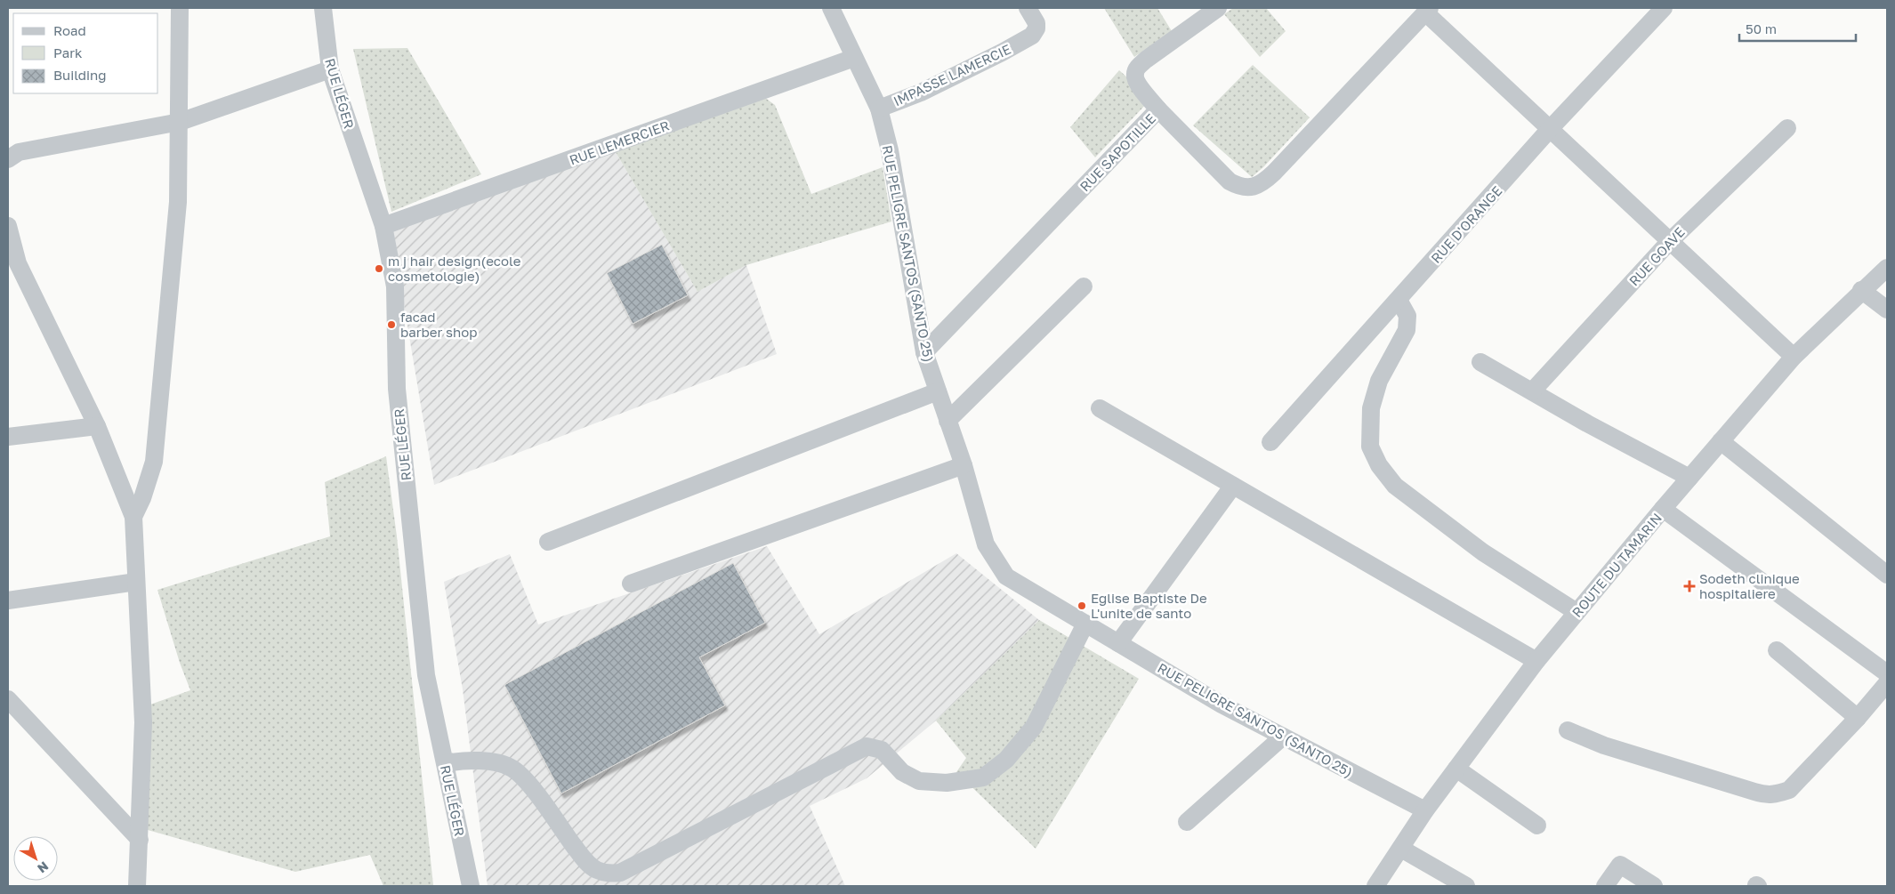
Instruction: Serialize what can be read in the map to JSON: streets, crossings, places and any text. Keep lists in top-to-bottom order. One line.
{"streets":{"street":["IMPASSE LAMERCIE","RUE LÉGER","RUE LEMERCIER","RUE SAPOTILLE","RUE D'ORANGE","RUE PELIGRE SANTOS (SANTO 25)","RUE GOAVE","ROUTE DU TAMARIN"]},"crossings":[["IMPASSE LAMERCIE","RUE PELIGRE SANTOS (SANTO 25)"],["RUE LÉGER","RUE LEMERCIER"],["RUE LEMERCIER","RUE PELIGRE SANTOS (SANTO 25)"],["RUE SAPOTILLE","RUE PELIGRE SANTOS (SANTO 25)"],["RUE PELIGRE SANTOS (SANTO 25)","ROUTE DU TAMARIN"]],"places":{"other":["m j hair design(ecole cosmetologie)","facad barber shop","Eglise Baptiste De L'unite de santo"],"health":["Sodeth clinique hospitaliere"]},"legend":["Road","Park","Building"],"scale_bar":"50 m","north":"bottom right"}
